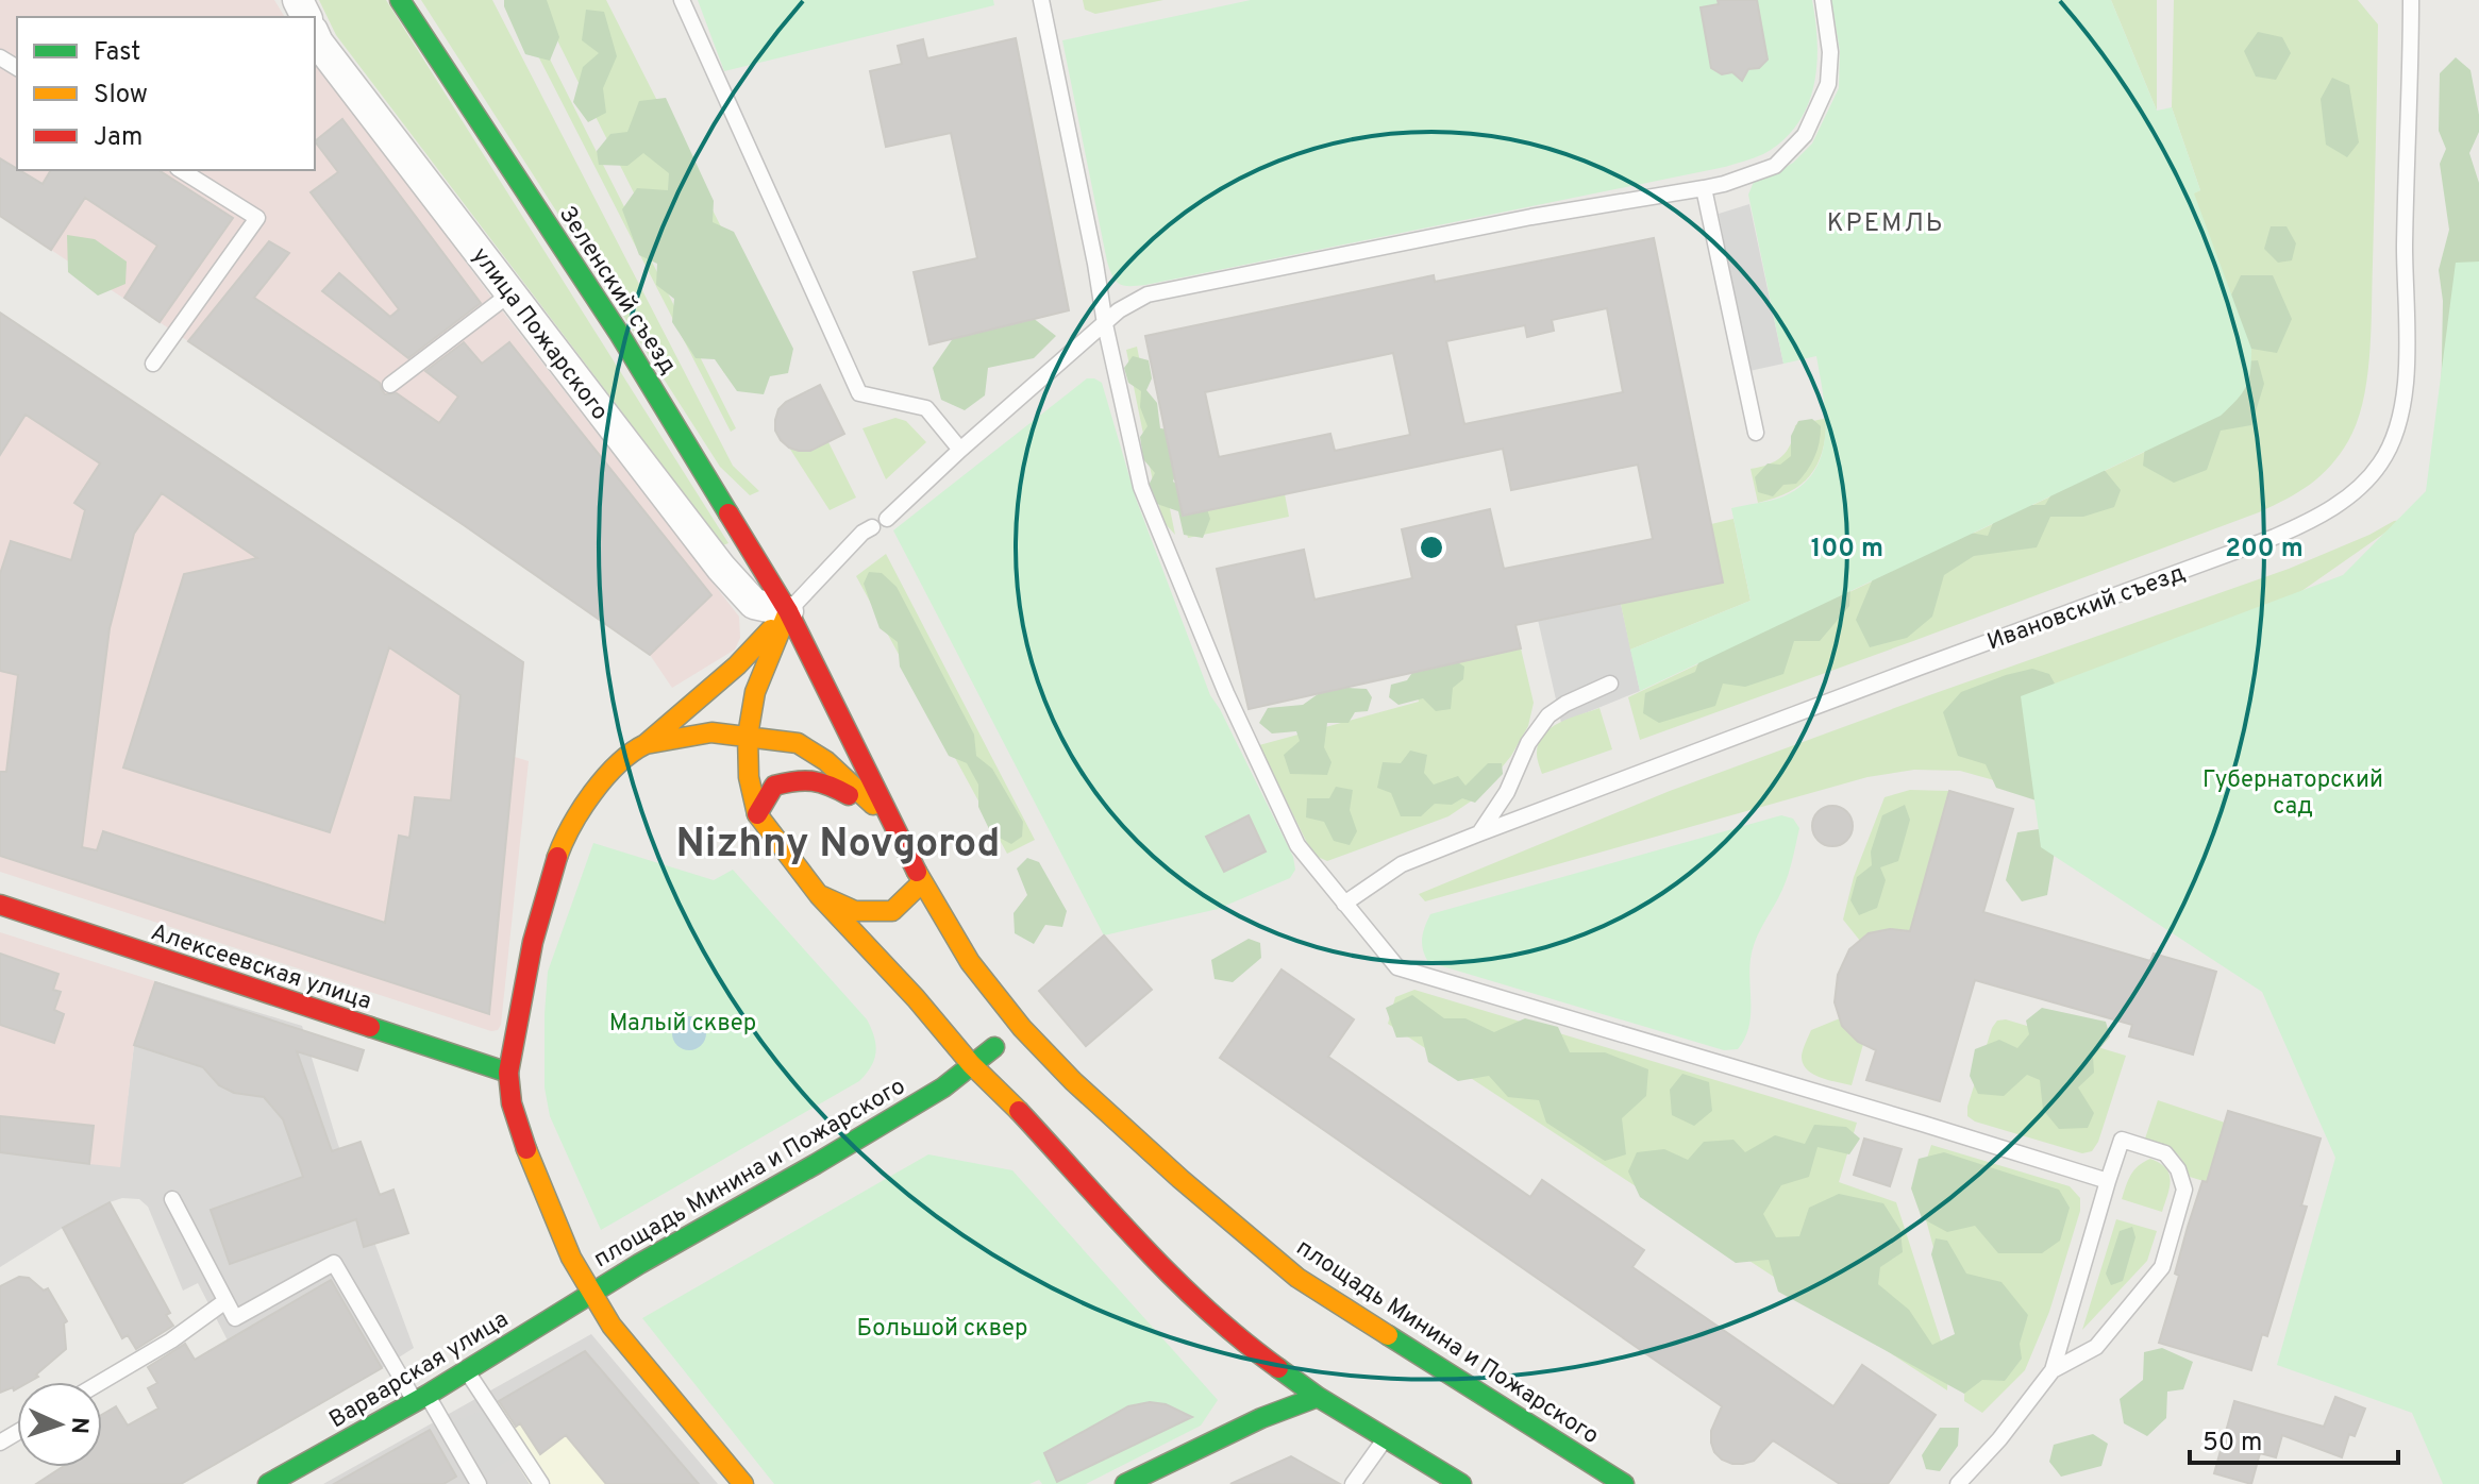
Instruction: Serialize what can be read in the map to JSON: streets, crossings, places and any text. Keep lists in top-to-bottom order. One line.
{"streets":{"street":["Зеленский съезд","улица Пожарского","Алексеевская улица","площадь Минина и Пожарского","Варварская улица"],"lane":["Ивановский съезд"]},"crossings":[["Зеленский съезд","улица Пожарского"],["Зеленский съезд","площадь Минина и Пожарского"],["улица Пожарского","площадь Минина и Пожарского"],["Алексеевская улица","площадь Минина и Пожарского"],["площадь Минина и Пожарского","Варварская улица"]],"districts":["КРЕМЛЬ","Nizhny Novgorod"],"parks":["Губернаторский сад","Малый сквер","Большой сквер"],"legend":["Fast","Slow","Jam"],"scale_bar":"50 m","north":"right","rings":["100 m","200 m"]}
